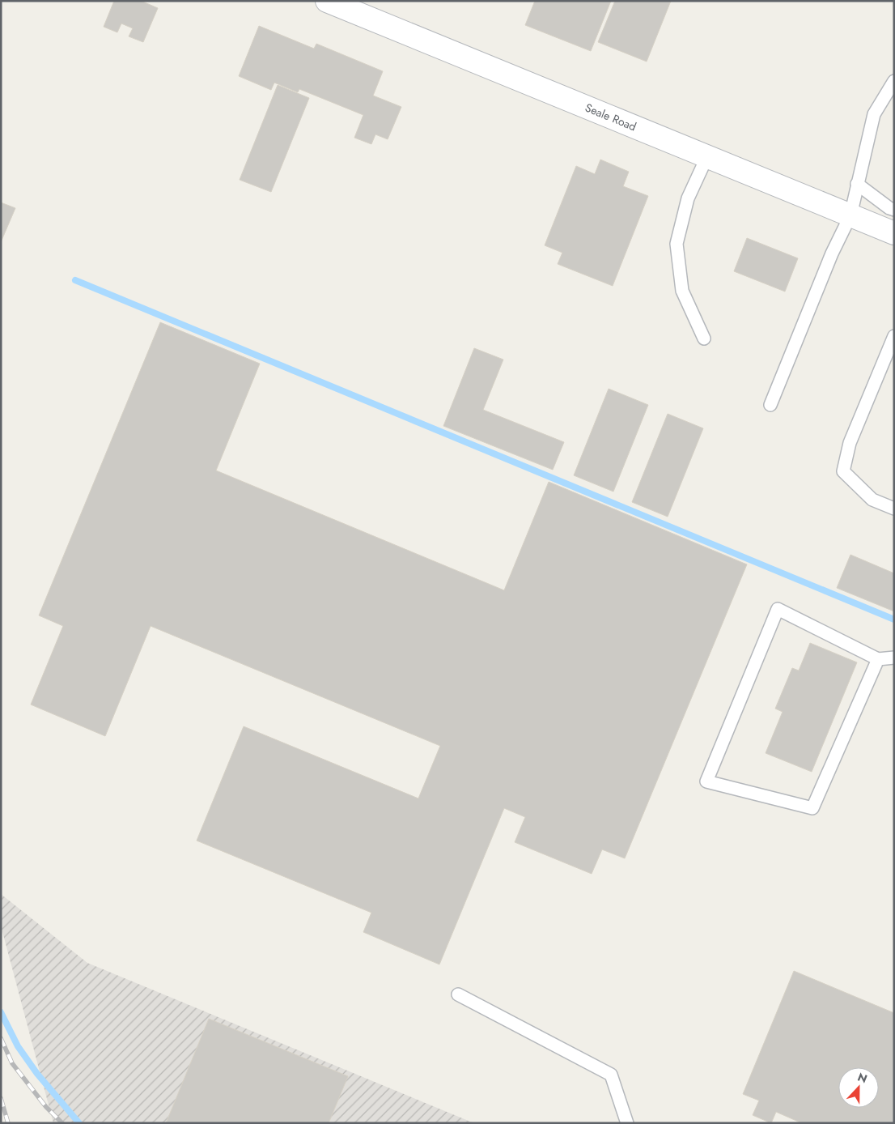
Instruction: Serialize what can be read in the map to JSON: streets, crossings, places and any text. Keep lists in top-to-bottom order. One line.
{"streets":{"street":["Seale Road"]},"north":"top"}
